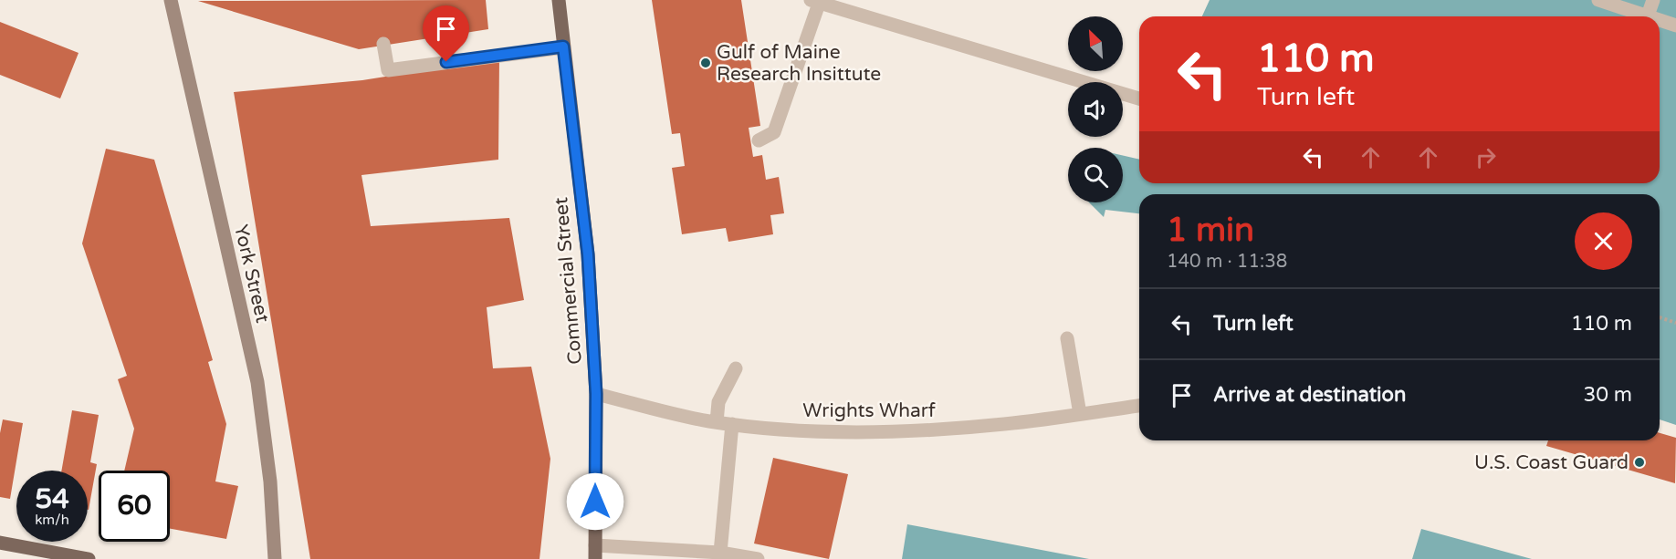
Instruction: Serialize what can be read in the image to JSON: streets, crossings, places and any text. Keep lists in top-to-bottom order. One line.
{"streets":{"main road":["Commercial Street"],"street":["York Street","Wrights Wharf"]},"crossings":[["Commercial Street","Wrights Wharf"]],"places":["Gulf of Maine Research Insittute","U.S. Coast Guard"],"north":"top left","page":{"turn":["110 m","Turn left"],"heading":["1 min","140 m · 11:38"],"list":[{"name":"Turn left","value":"110 m"},{"name":"Arrive at destination","value":"30 m"}],"speed":"54 km/h","limit":"60"}}
